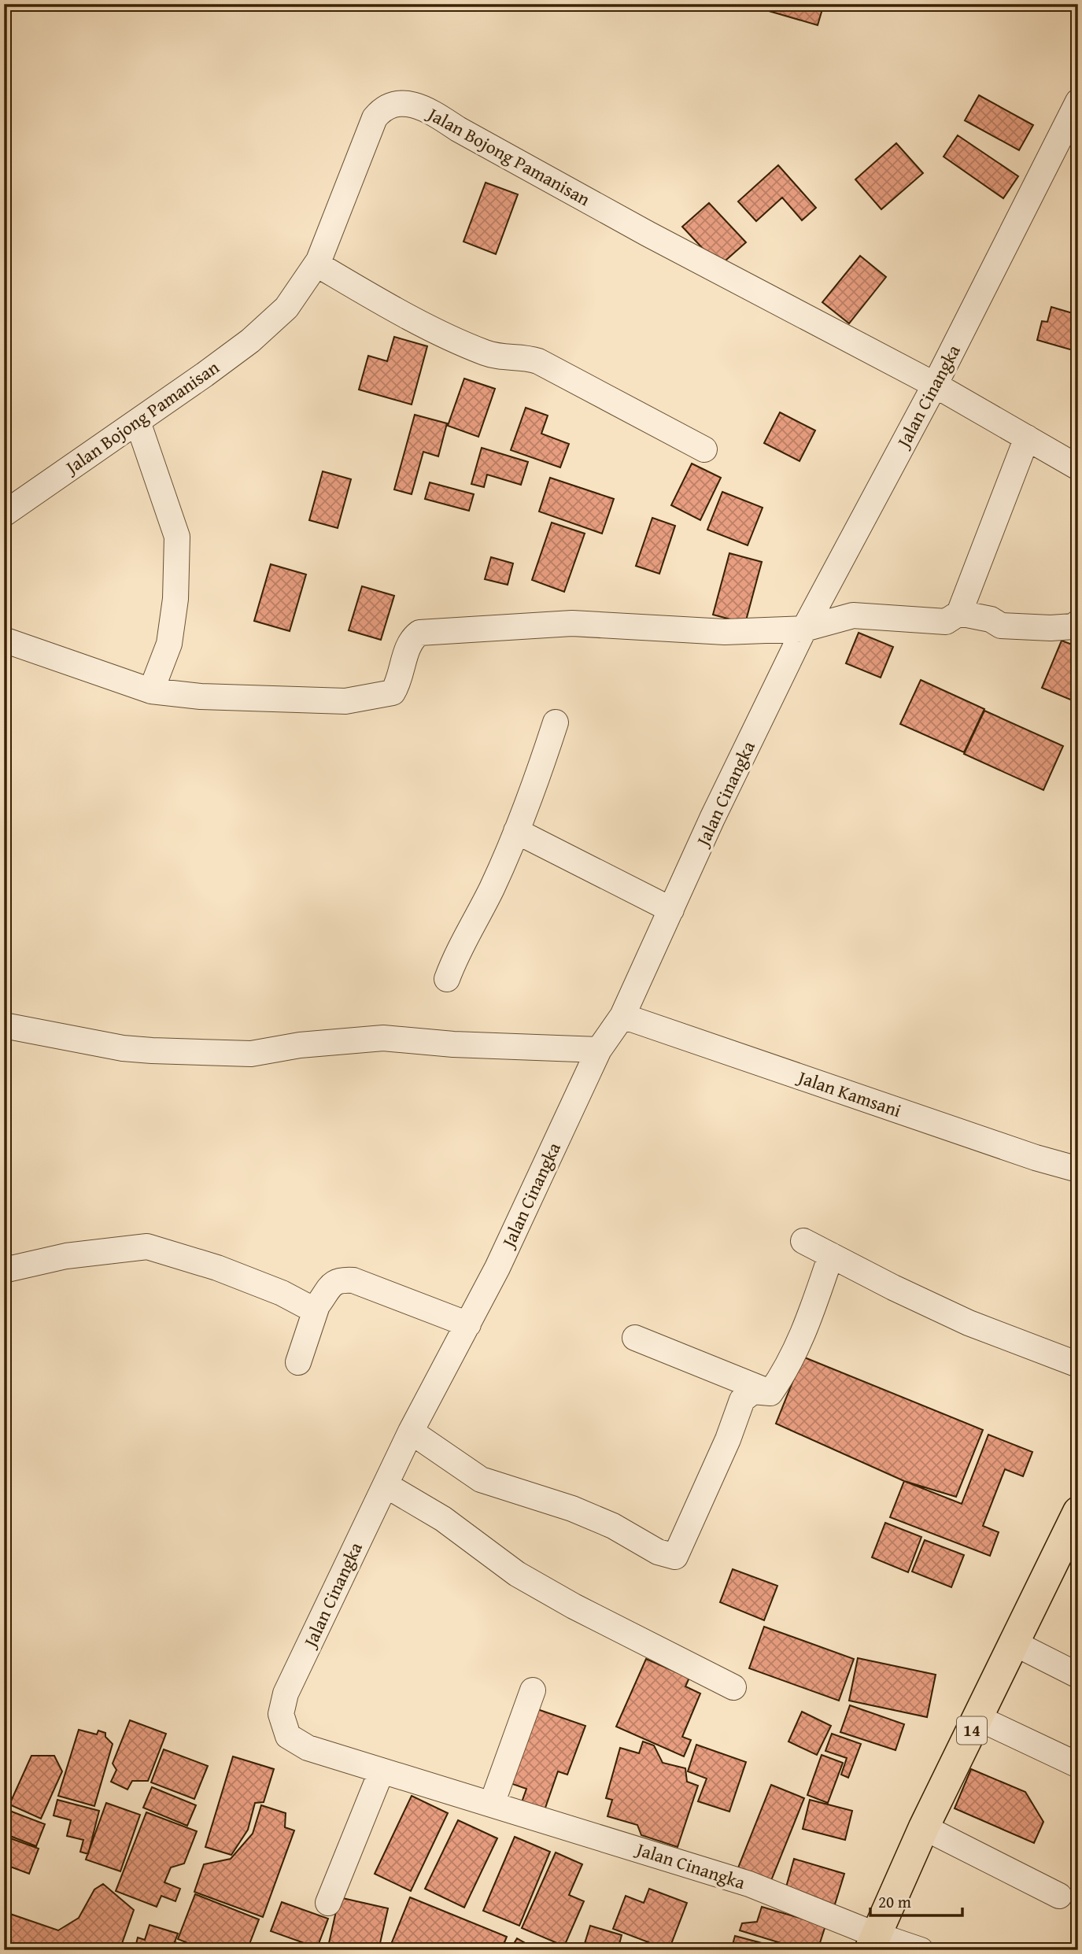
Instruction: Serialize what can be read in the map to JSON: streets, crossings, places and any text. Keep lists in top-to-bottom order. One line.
{"streets":{"highway":["14"],"street":["Jalan Bojong Pamanisan","Jalan Cinangka","Jalan Kamsani"]},"crossings":[["Jalan Bojong Pamanisan","Jalan Cinangka"],["Jalan Cinangka","Jalan Kamsani"],["Jalan Cinangka","14"]],"scale_bar":"20 m"}
